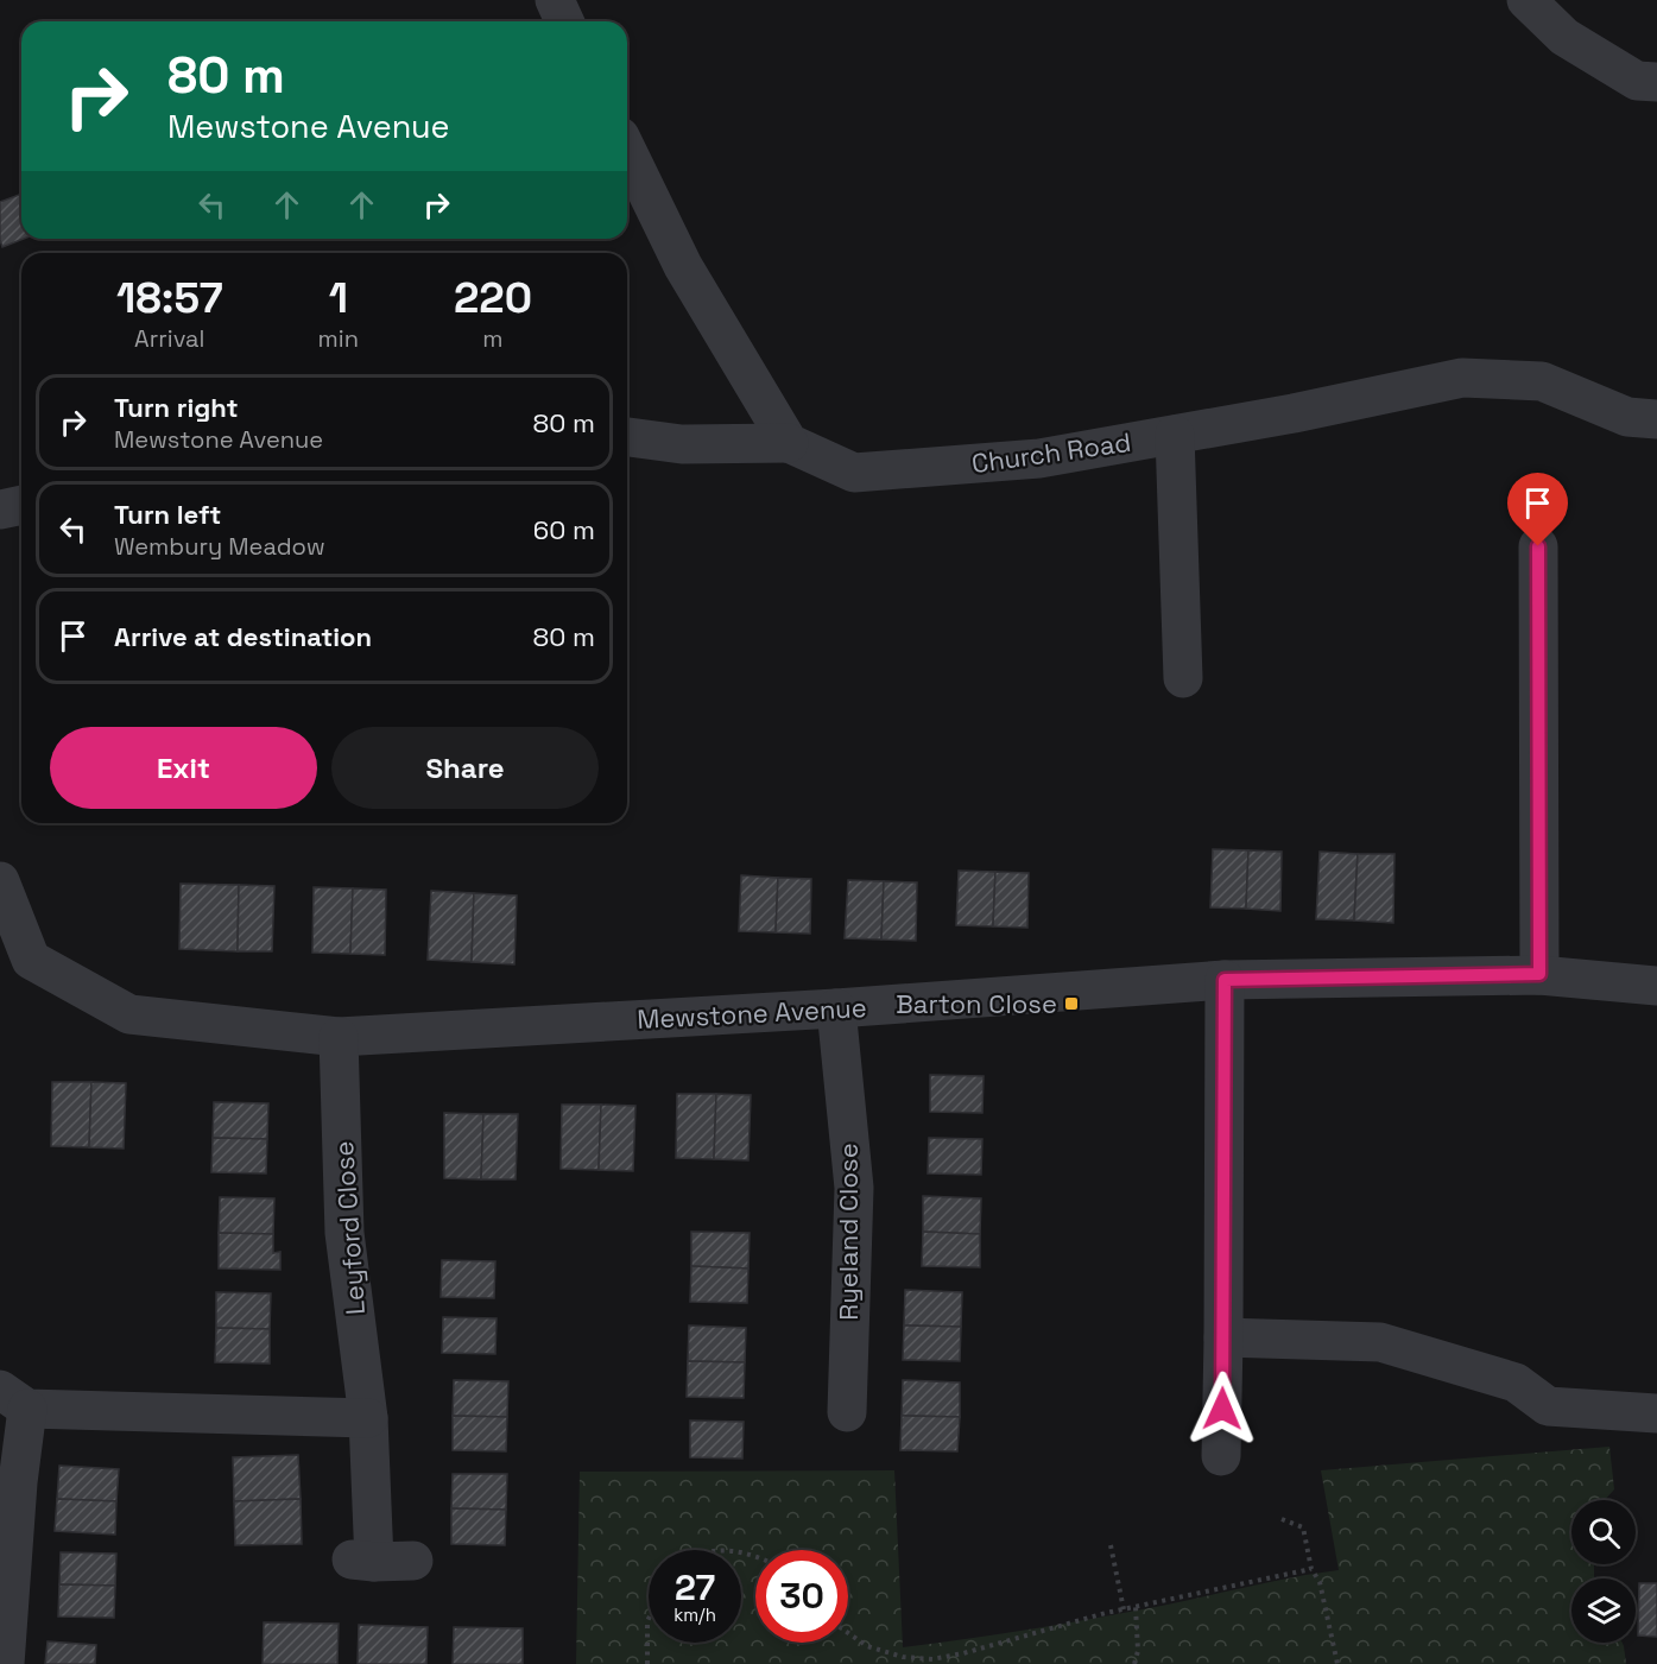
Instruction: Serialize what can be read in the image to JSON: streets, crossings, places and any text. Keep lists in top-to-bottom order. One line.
{"streets":{"street":["Church Road","Mewstone Avenue","Leyford Close","Ryeland Close"]},"crossings":[["Mewstone Avenue","Leyford Close"],["Mewstone Avenue","Ryeland Close"]],"places":{"transit":["Barton Close"]},"page":{"turn":["80 m","Mewstone Avenue"],"eta":["18:57","Arrival","1","min","220","m"],"list":[{"name":"Turn right","note":"Mewstone Avenue","value":"80 m"},{"name":"Turn left","note":"Wembury Meadow","value":"60 m"},{"name":"Arrive at destination","value":"80 m"}],"buttons":["Exit","Share"],"speed":"27 km/h","limit":"30"}}
